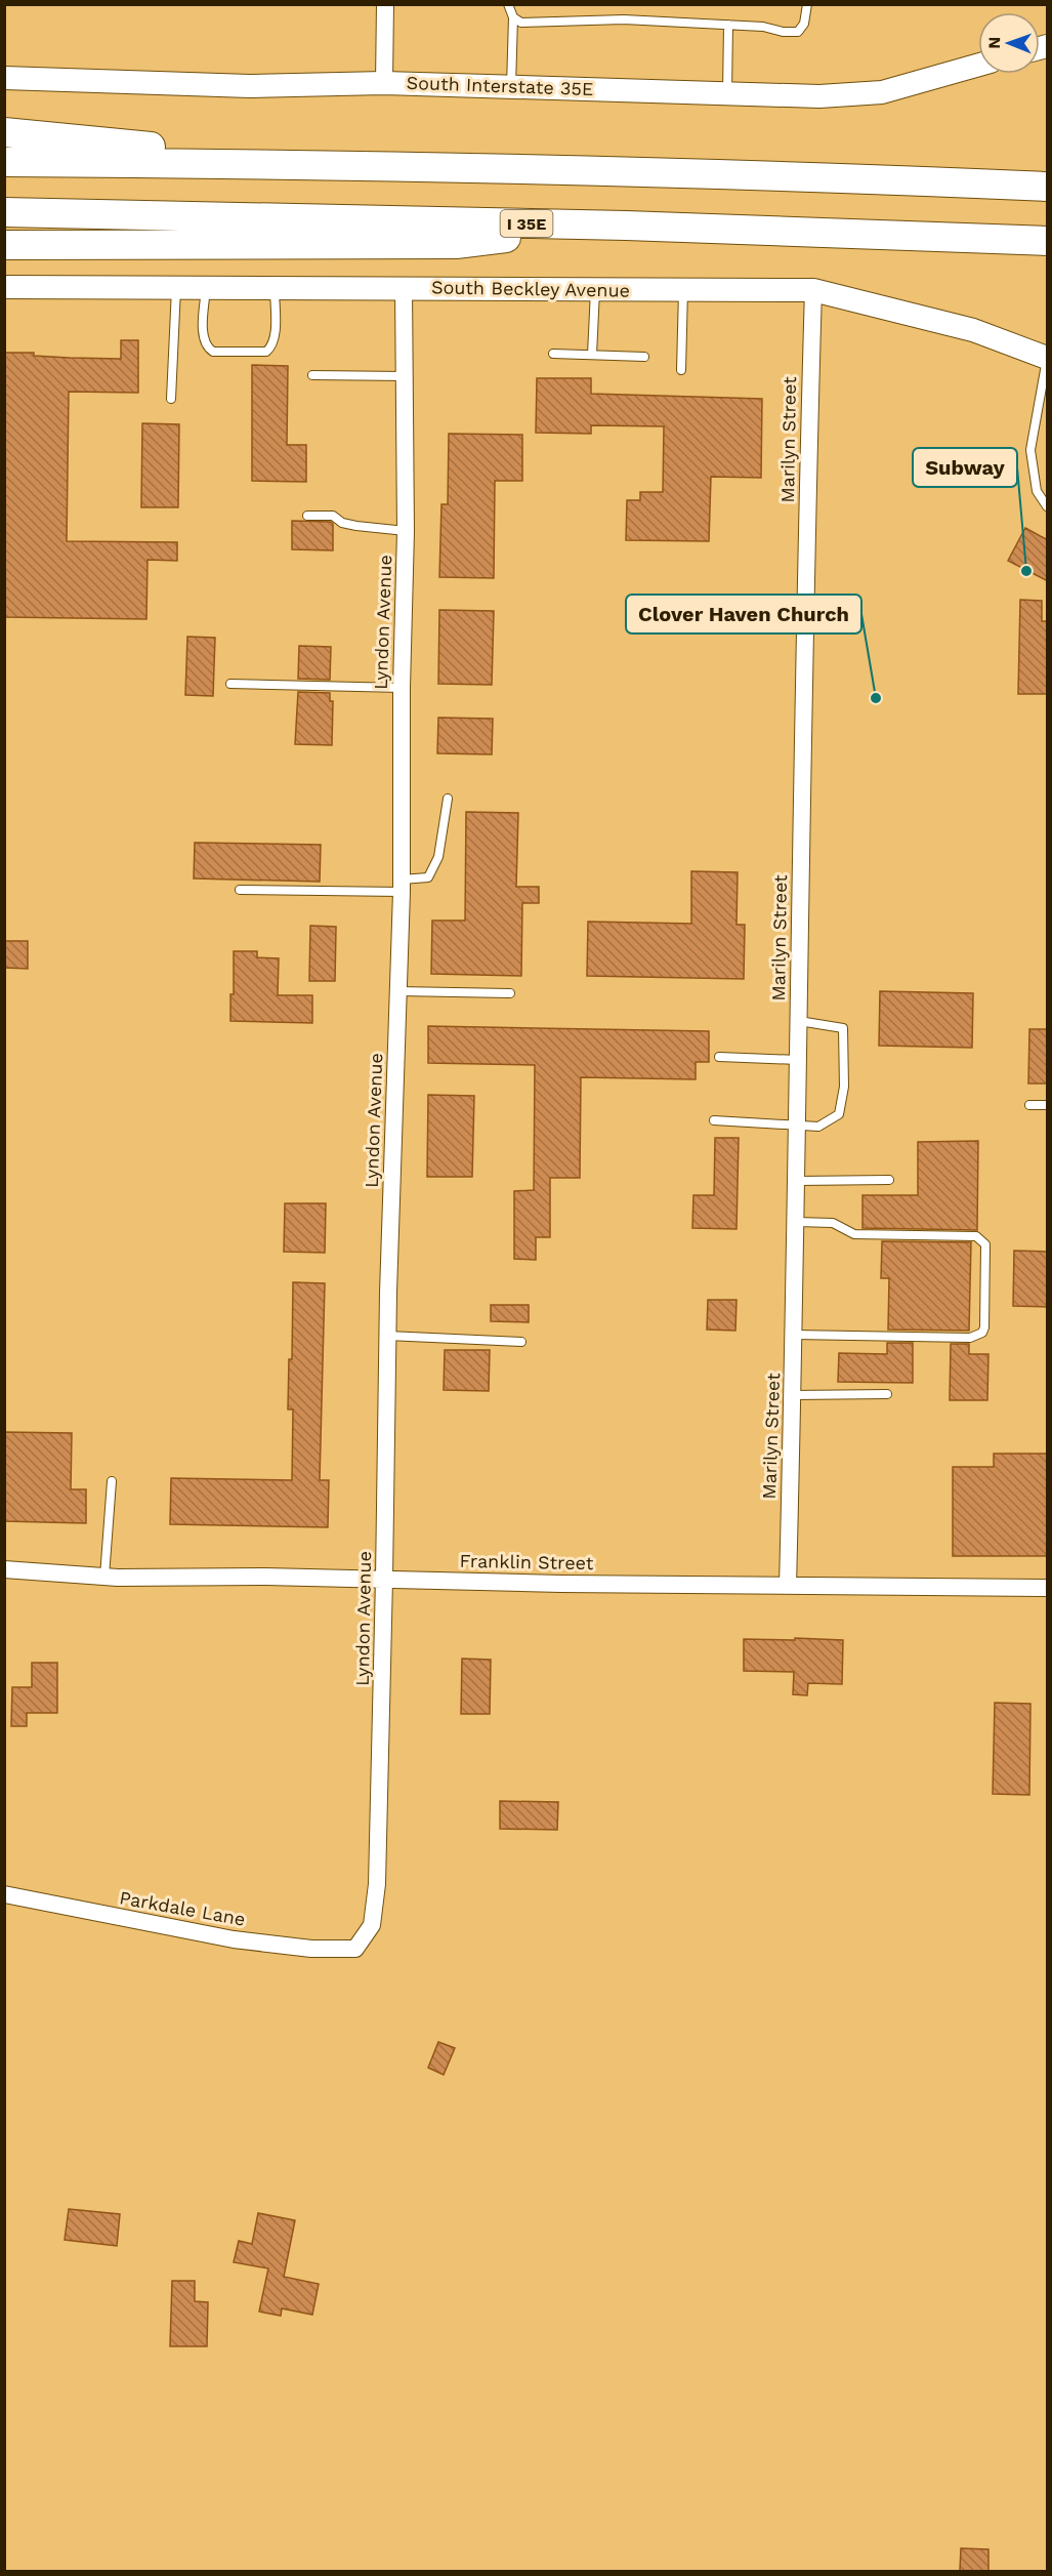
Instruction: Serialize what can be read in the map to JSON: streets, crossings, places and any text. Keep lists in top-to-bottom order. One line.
{"streets":{"highway":["I 35E"],"main road":["South Interstate 35E","South Beckley Avenue"],"street":["Marilyn Street","Lyndon Avenue","Franklin Street","Parkdale Lane"]},"crossings":[["South Beckley Avenue","Marilyn Street"],["South Beckley Avenue","Lyndon Avenue"],["Marilyn Street","Franklin Street"],["Lyndon Avenue","Franklin Street"],["Lyndon Avenue","Parkdale Lane"]],"places":["Subway","Clover Haven Church"],"north":"left"}
